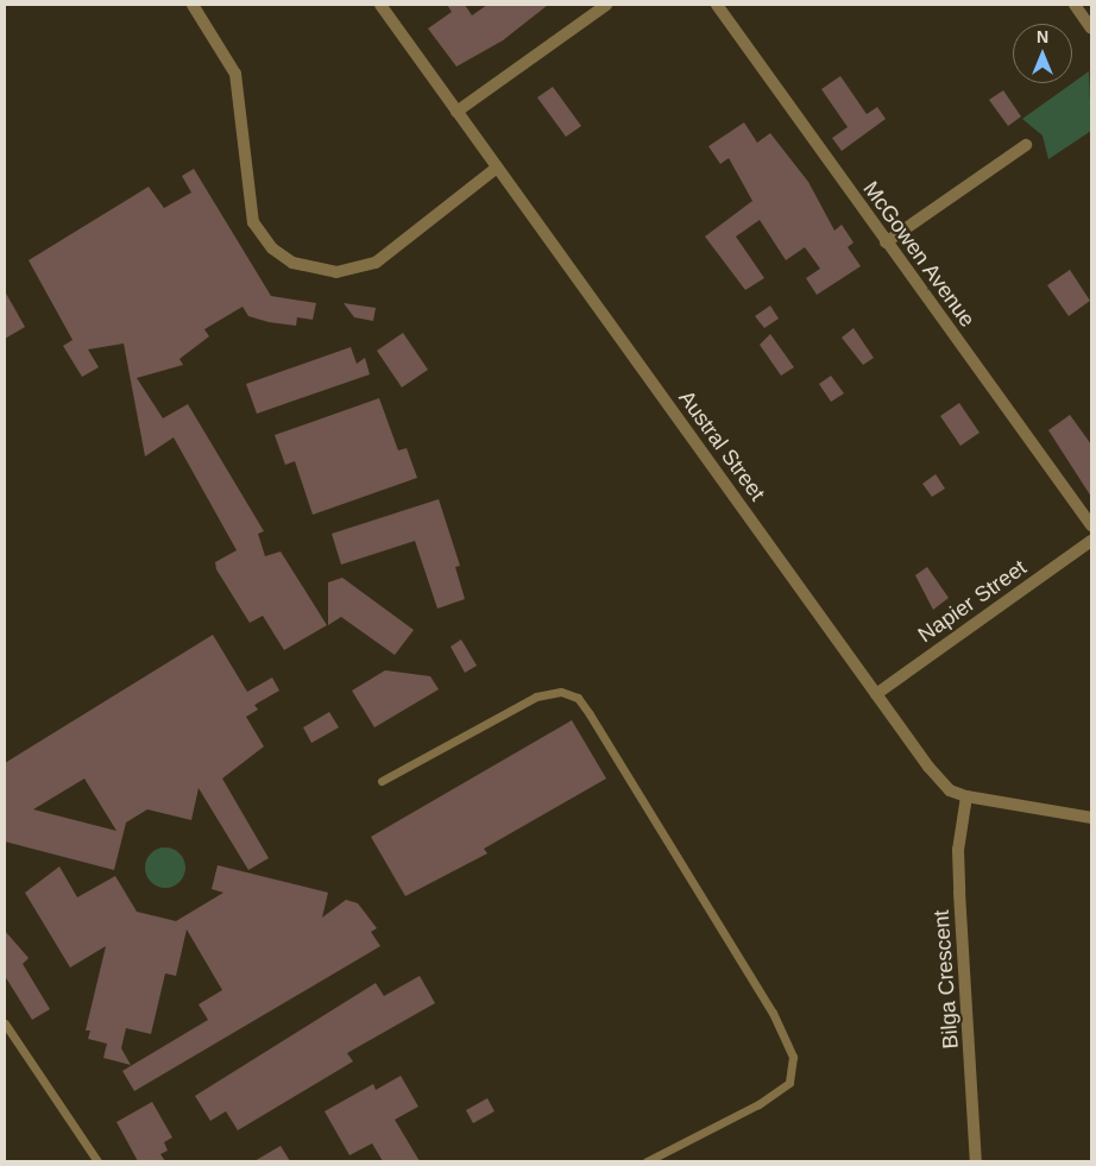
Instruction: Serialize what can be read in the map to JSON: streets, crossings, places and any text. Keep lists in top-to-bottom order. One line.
{"streets":{"street":["McGowen Avenue","Austral Street","Napier Street","Bilga Crescent"]},"crossings":[["Austral Street","Napier Street"],["Austral Street","Bilga Crescent"]],"north":"top"}
